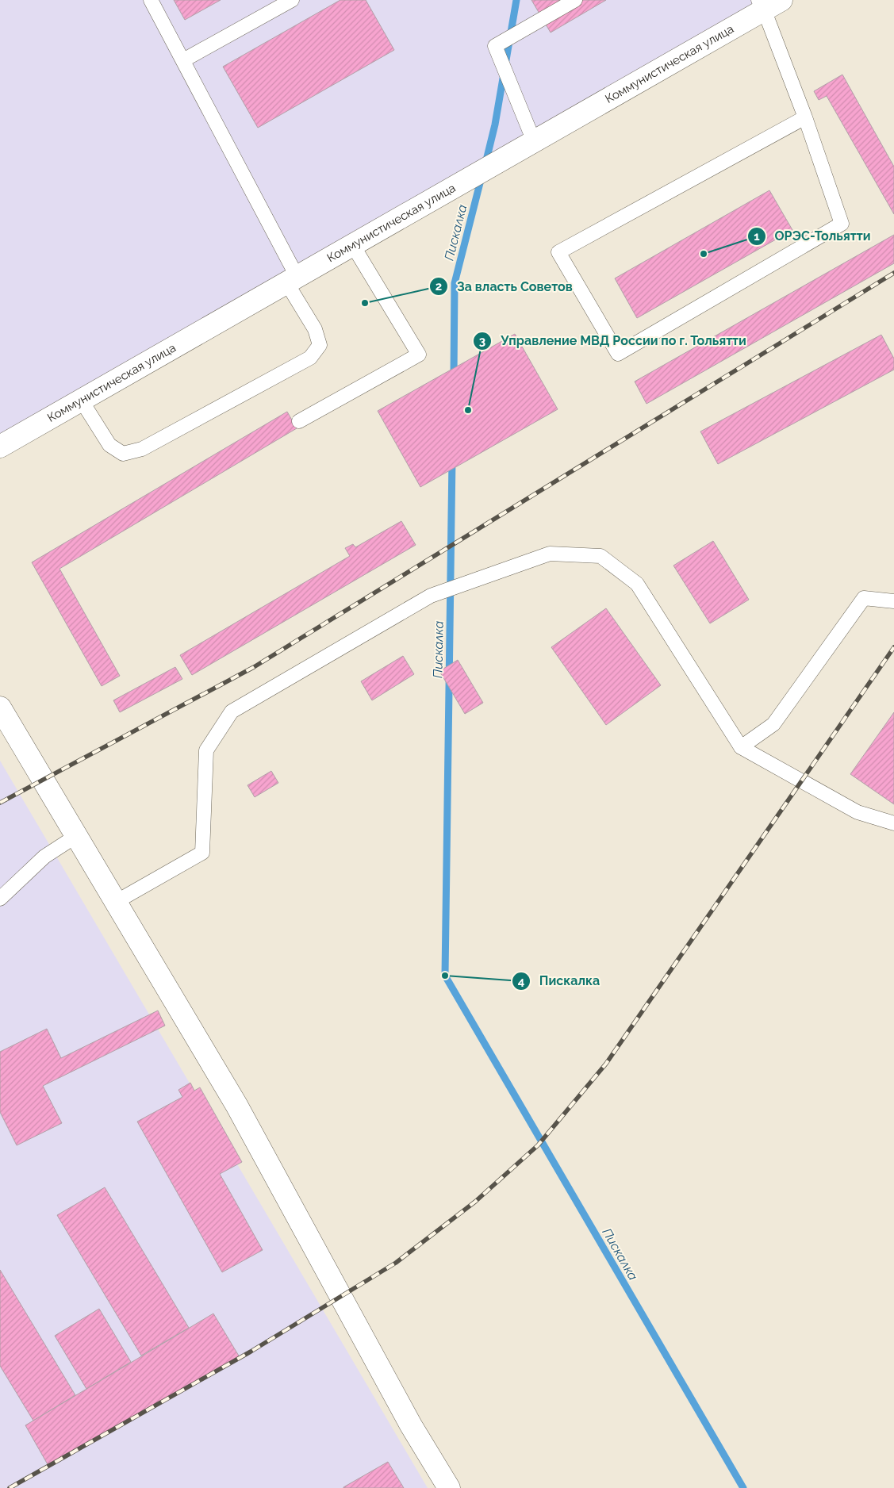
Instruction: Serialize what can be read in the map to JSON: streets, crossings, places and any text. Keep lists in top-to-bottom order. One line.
{"streets":{"street":["Коммунистическая улица"]},"water":["Пискалка"],"places":["ОРЭС-Тольятти","За власть Советов","Управление МВД России по г. Тольятти","Пискалка"]}
